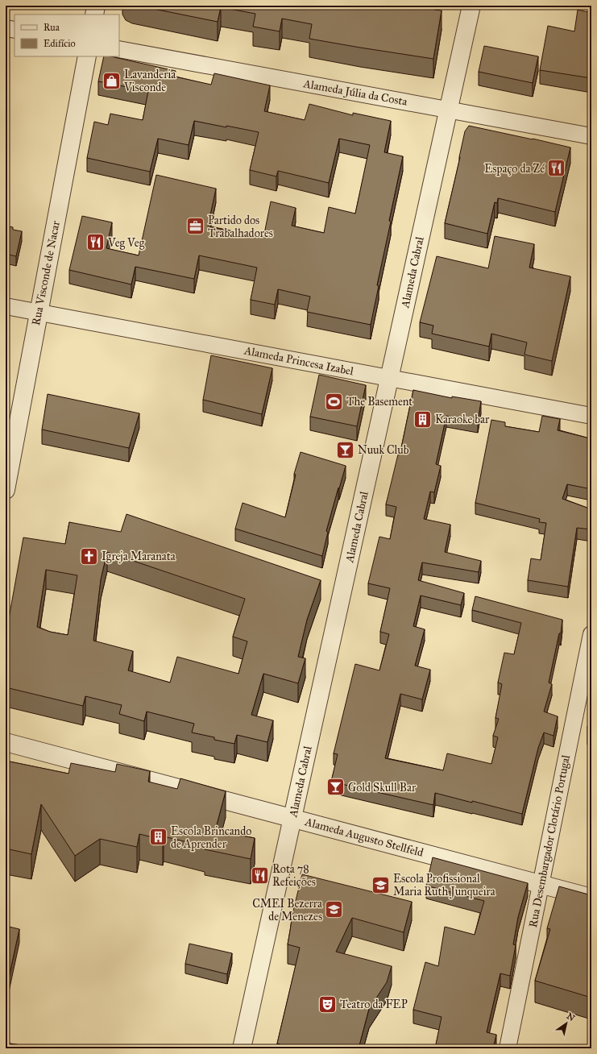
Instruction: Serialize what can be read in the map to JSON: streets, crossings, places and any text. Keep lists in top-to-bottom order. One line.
{"streets":{"street":["Alameda Júlia da Costa","Alameda Cabral","Rua Visconde de Nacar","Alameda Princesa Izabel","Alameda Augusto Stellfeld","Rua Desembargador Clotário Portugal"]},"crossings":[["Alameda Júlia da Costa","Alameda Cabral"],["Alameda Cabral","Alameda Princesa Izabel"],["Alameda Cabral","Alameda Augusto Stellfeld"],["Rua Visconde de Nacar","Alameda Princesa Izabel"],["Alameda Augusto Stellfeld","Rua Desembargador Clotário Portugal"]],"places":{"shop":["Lavanderia Visconde"],"restaurant":["Espaço da Zé","Veg Veg","Rota 78 Refeições"],"office":["Partido dos Trabalhadores"],"sports":["The Basement"],"building":["Karaoke bar","Escola Brincando de Aprender"],"bar":["Nuuk Club","Gold Skull Bar"],"church":["Igreja Maranata"],"school or university":["Escola Profissional Maria Ruth Junqueira","CMEI Bezerra de Menezes"],"theatre":["Teatro da FEP"]},"legend":["Rua","Edifício"],"north":"top right"}
